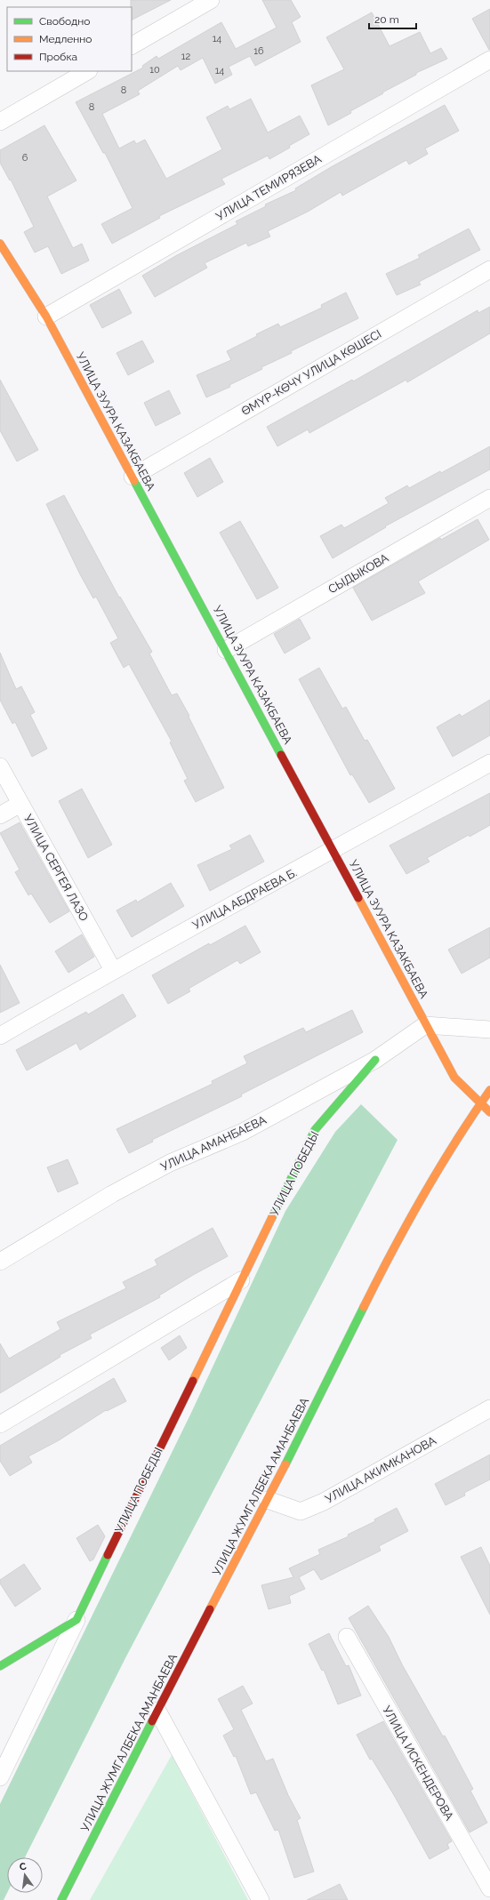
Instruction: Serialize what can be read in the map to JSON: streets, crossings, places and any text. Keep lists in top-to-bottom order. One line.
{"streets":{"street":["УЛИЦА ТЕМИРЯЗЕВА","ӨМҮР-КӨЧҮ УЛИЦА КӨШЕСІ","УЛИЦА ЗУУРА КАЗАКБАЕВА","СЫДЫКОВА","УЛИЦА СЕРГЕЯ ЛАЗО","УЛИЦА АБДРАЕВА Б.","УЛИЦА АМАНБАЕВА","УЛИЦА ПОБЕДЫ","УЛИЦА АКИМКАНОВА","УЛИЦА ЖУМГАЛБЕКА АМАНБАЕВА","УЛИЦА ИСКЕНДЕРОВА"]},"crossings":[["УЛИЦА ТЕМИРЯЗЕВА","УЛИЦА ЗУУРА КАЗАКБАЕВА"],["ӨМҮР-КӨЧҮ УЛИЦА КӨШЕСІ","УЛИЦА ЗУУРА КАЗАКБАЕВА"],["УЛИЦА ЗУУРА КАЗАКБАЕВА","СЫДЫКОВА"],["УЛИЦА ЗУУРА КАЗАКБАЕВА","УЛИЦА АБДРАЕВА Б."],["УЛИЦА ЗУУРА КАЗАКБАЕВА","УЛИЦА АМАНБАЕВА"],["УЛИЦА ЗУУРА КАЗАКБАЕВА","УЛИЦА ЖУМГАЛБЕКА АМАНБАЕВА"],["УЛИЦА СЕРГЕЯ ЛАЗО","УЛИЦА АБДРАЕВА Б."],["УЛИЦА АМАНБАЕВА","УЛИЦА ПОБЕДЫ"],["УЛИЦА АКИМКАНОВА","УЛИЦА ЖУМГАЛБЕКА АМАНБАЕВА"]],"house_numbers":["14","16","12","10","14","8","8","6"],"legend":["Свободно","Медленно","Пробка"],"scale_bar":"20 m","north":"top"}
